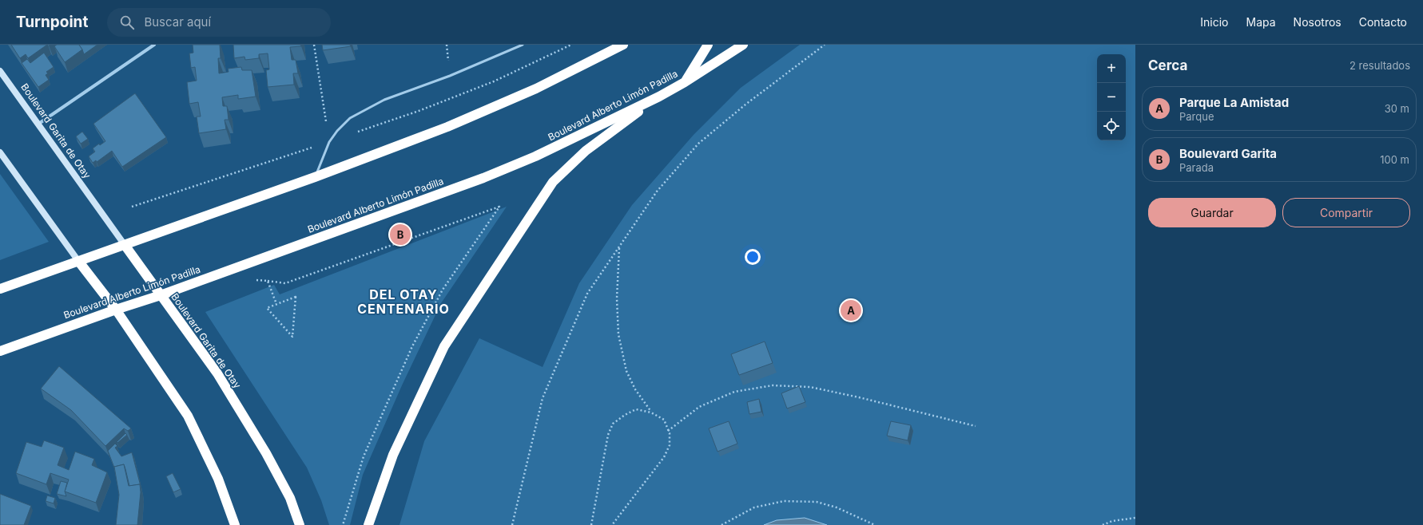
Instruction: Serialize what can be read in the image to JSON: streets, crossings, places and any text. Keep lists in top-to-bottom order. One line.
{"streets":{"highway":["Boulevard Alberto Limón Padilla","Boulevard Garita de Otay"]},"crossings":[["Boulevard Alberto Limón Padilla","Boulevard Garita de Otay"]],"districts":["DEL OTAY CENTENARIO"],"page":{"header":"Turnpoint","search":"Buscar aquí","nav":["Inicio","Mapa","Nosotros","Contacto"],"heading":["Cerca","2 resultados"],"map_buttons":["+","−"],"list":[{"mark":"A","name":"Parque La Amistad","note":"Parque","value":"30 m"},{"mark":"B","name":"Boulevard Garita","note":"Parada","value":"100 m"}],"buttons":["Guardar","Compartir"],"pins":["B","A"]}}
